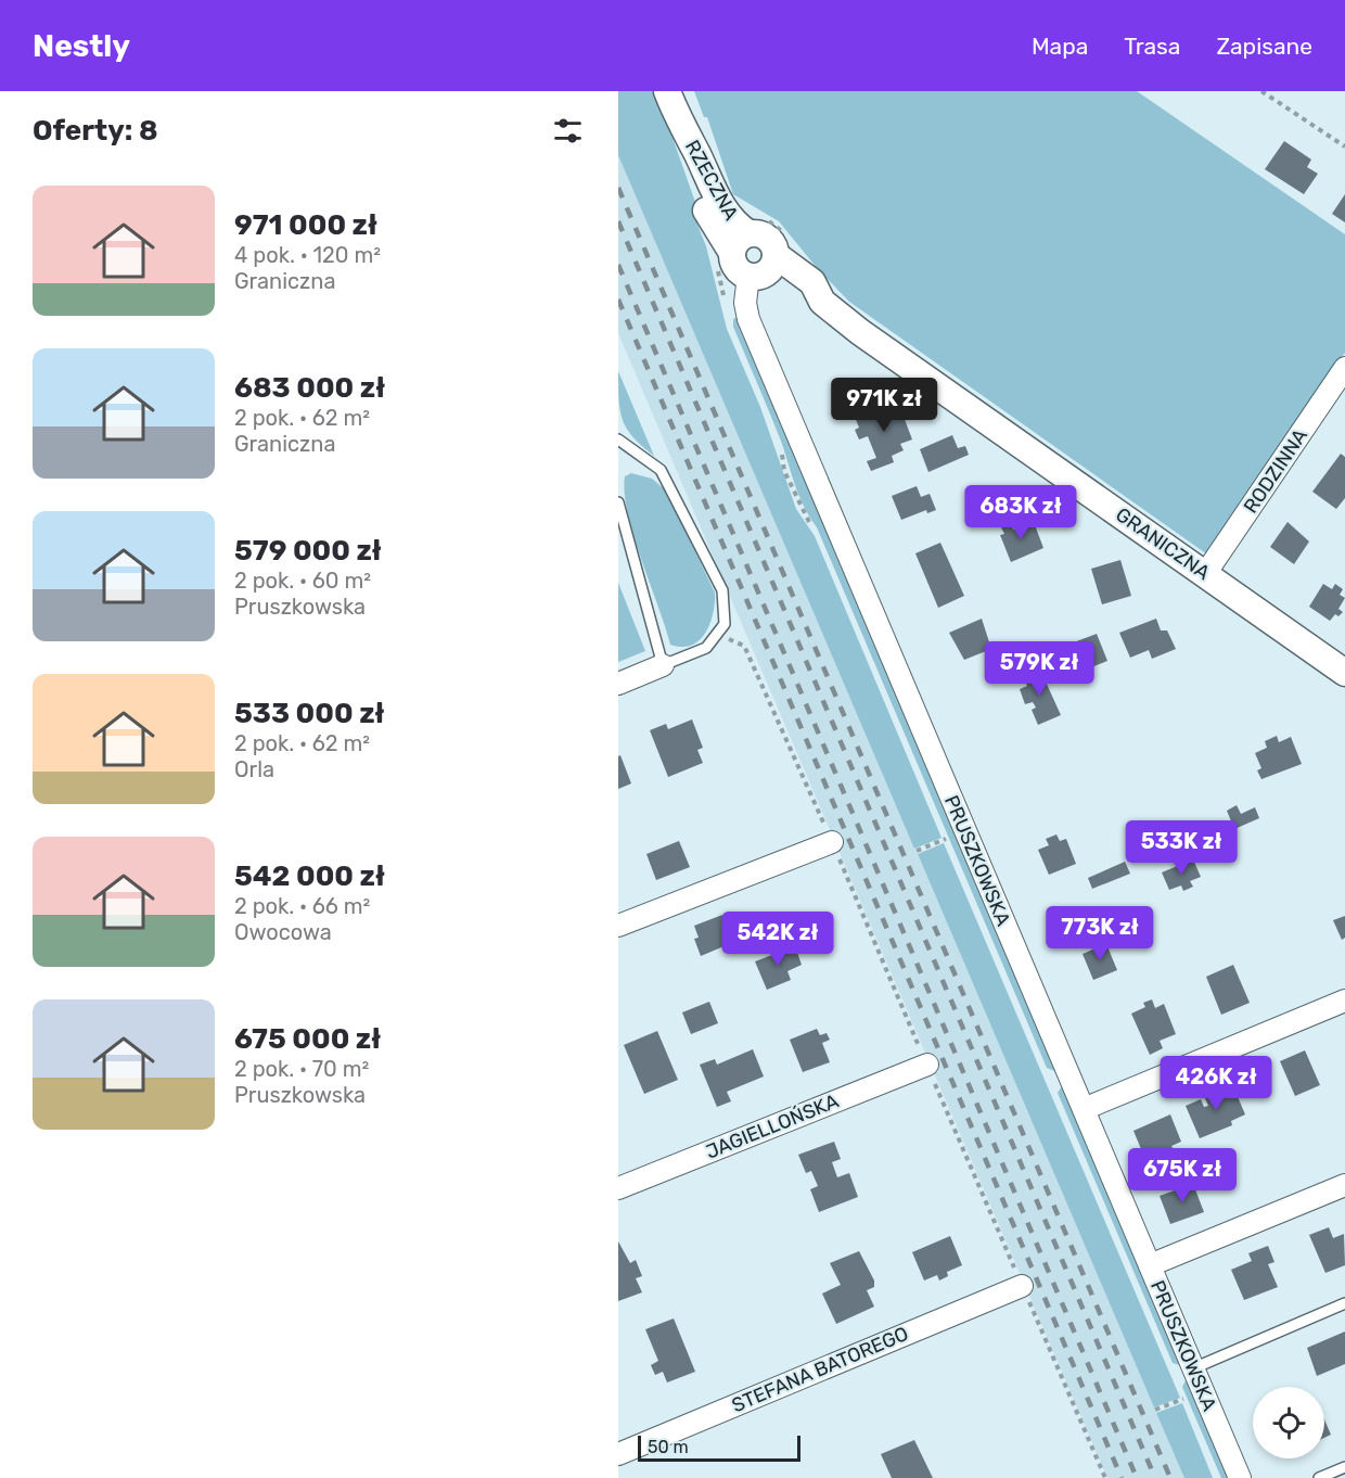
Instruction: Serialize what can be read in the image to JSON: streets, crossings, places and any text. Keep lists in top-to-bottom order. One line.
{"streets":{"street":["RZECZNA","RODZINNA","GRANICZNA","PRUSZKOWSKA","JAGIELLOŃSKA","STEFANA BATOREGO"]},"crossings":[["RZECZNA","GRANICZNA"],["RZECZNA","PRUSZKOWSKA"],["RODZINNA","GRANICZNA"],["GRANICZNA","PRUSZKOWSKA"]],"scale_bar":"50 m","page":{"header":"Nestly","nav":["Mapa","Trasa","Zapisane"],"heading":"Oferty: 8","list":[{"name":"971 000 zł","note":"4 pok. · 120 m² · Graniczna"},{"name":"683 000 zł","note":"2 pok. · 62 m² · Graniczna"},{"name":"579 000 zł","note":"2 pok. · 60 m² · Pruszkowska"},{"name":"533 000 zł","note":"2 pok. · 62 m² · Orla"},{"name":"542 000 zł","note":"2 pok. · 66 m² · Owocowa"},{"name":"675 000 zł","note":"2 pok. · 70 m² · Pruszkowska"}],"price":["971K zł","683K zł","579K zł","533K zł","773K zł","542K zł","426K zł","675K zł"],"scale":"50 m"}}
